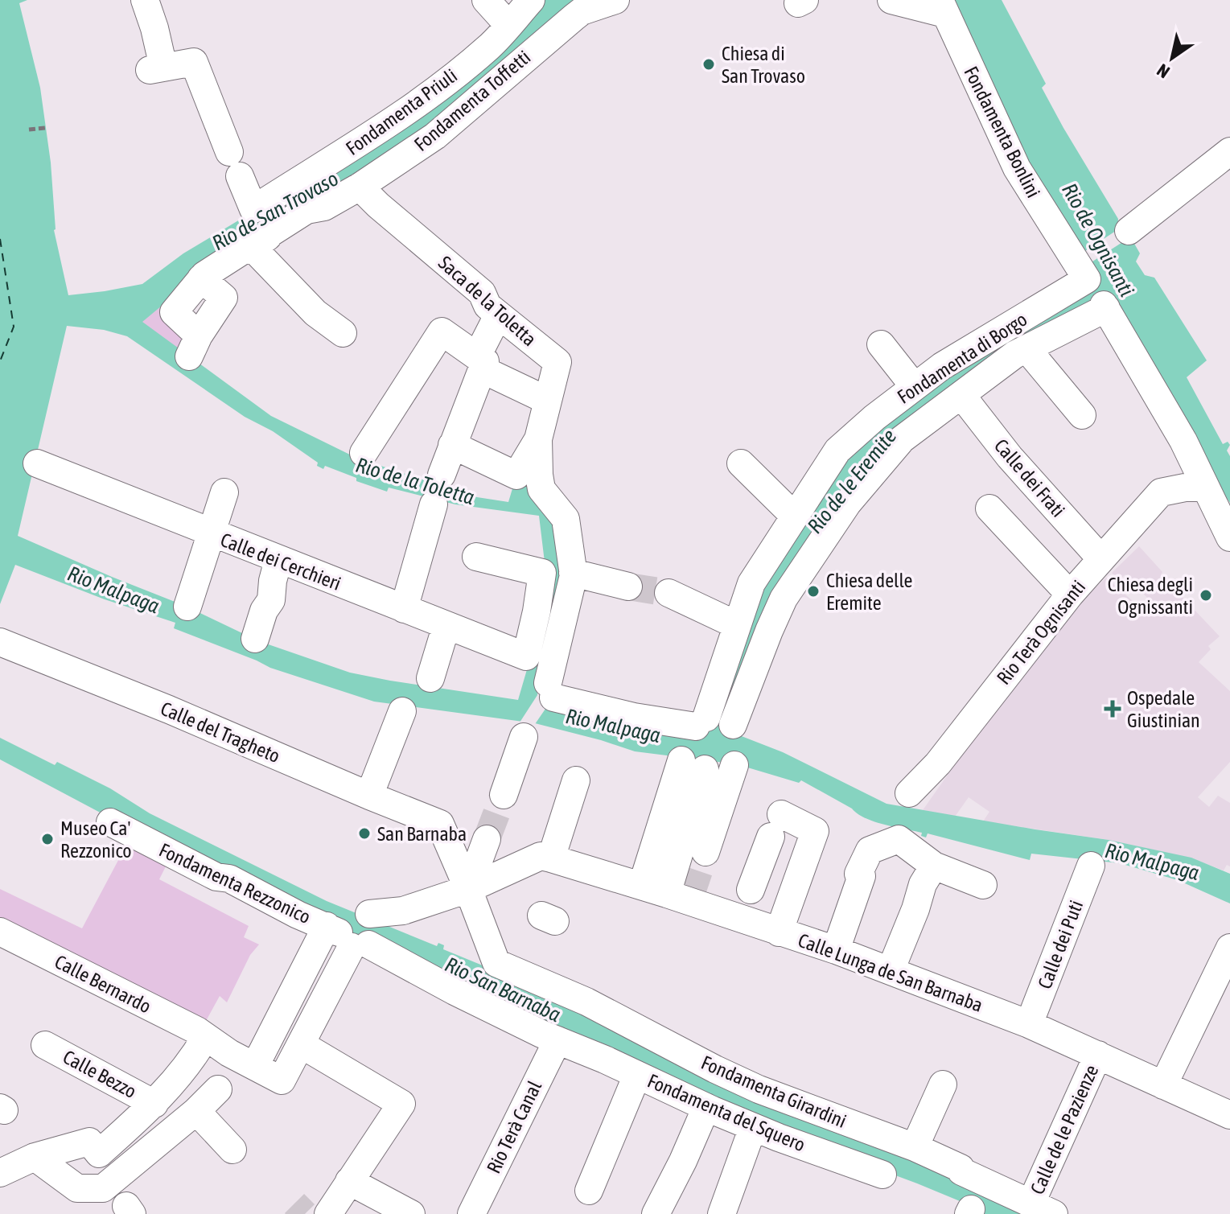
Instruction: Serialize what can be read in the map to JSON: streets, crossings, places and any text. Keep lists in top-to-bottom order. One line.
{"streets":{"street":["Fondamenta Toffetti","Fondamenta Priuli","Fondamenta Bonlini","Saca de la Toletta","Fondamenta di Borgo","Calle dei Frati","Calle dei Cerchieri","Rio Terà Ognisanti","Calle del Tragheto","Fondamenta Rezzonico","Calle dei Puti","Calle Lunga de San Barnaba","Calle Bernardo","Calle Bezzo","Fondamenta Girardini","Fondamenta del Squero","Rio Terà Canal","Calle de le Pazienze"]},"crossings":[["Fondamenta Toffetti","Saca de la Toletta"],["Fondamenta Bonlini","Fondamenta di Borgo"],["Calle dei Frati","Rio Terà Ognisanti"],["Calle del Tragheto","Fondamenta Girardini"],["Fondamenta Rezzonico","Fondamenta del Squero"],["Fondamenta Rezzonico","Rio Terà Canal"],["Calle dei Puti","Calle Lunga de San Barnaba"],["Calle Lunga de San Barnaba","Calle de le Pazienze"],["Fondamenta Girardini","Calle de le Pazienze"],["Fondamenta del Squero","Rio Terà Canal"]],"water":["Rio de San Trovaso","Rio de Ognisanti","Rio de la Toletta","Rio de le Eremite","Rio Malpaga","Rio San Barnaba"],"places":{"other":["Chiesa di San Trovaso","Chiesa delle Eremite","Chiesa degli Ognissanti","San Barnaba","Museo Ca' Rezzonico"],"health":["Ospedale Giustinian"]},"north":"bottom left"}
